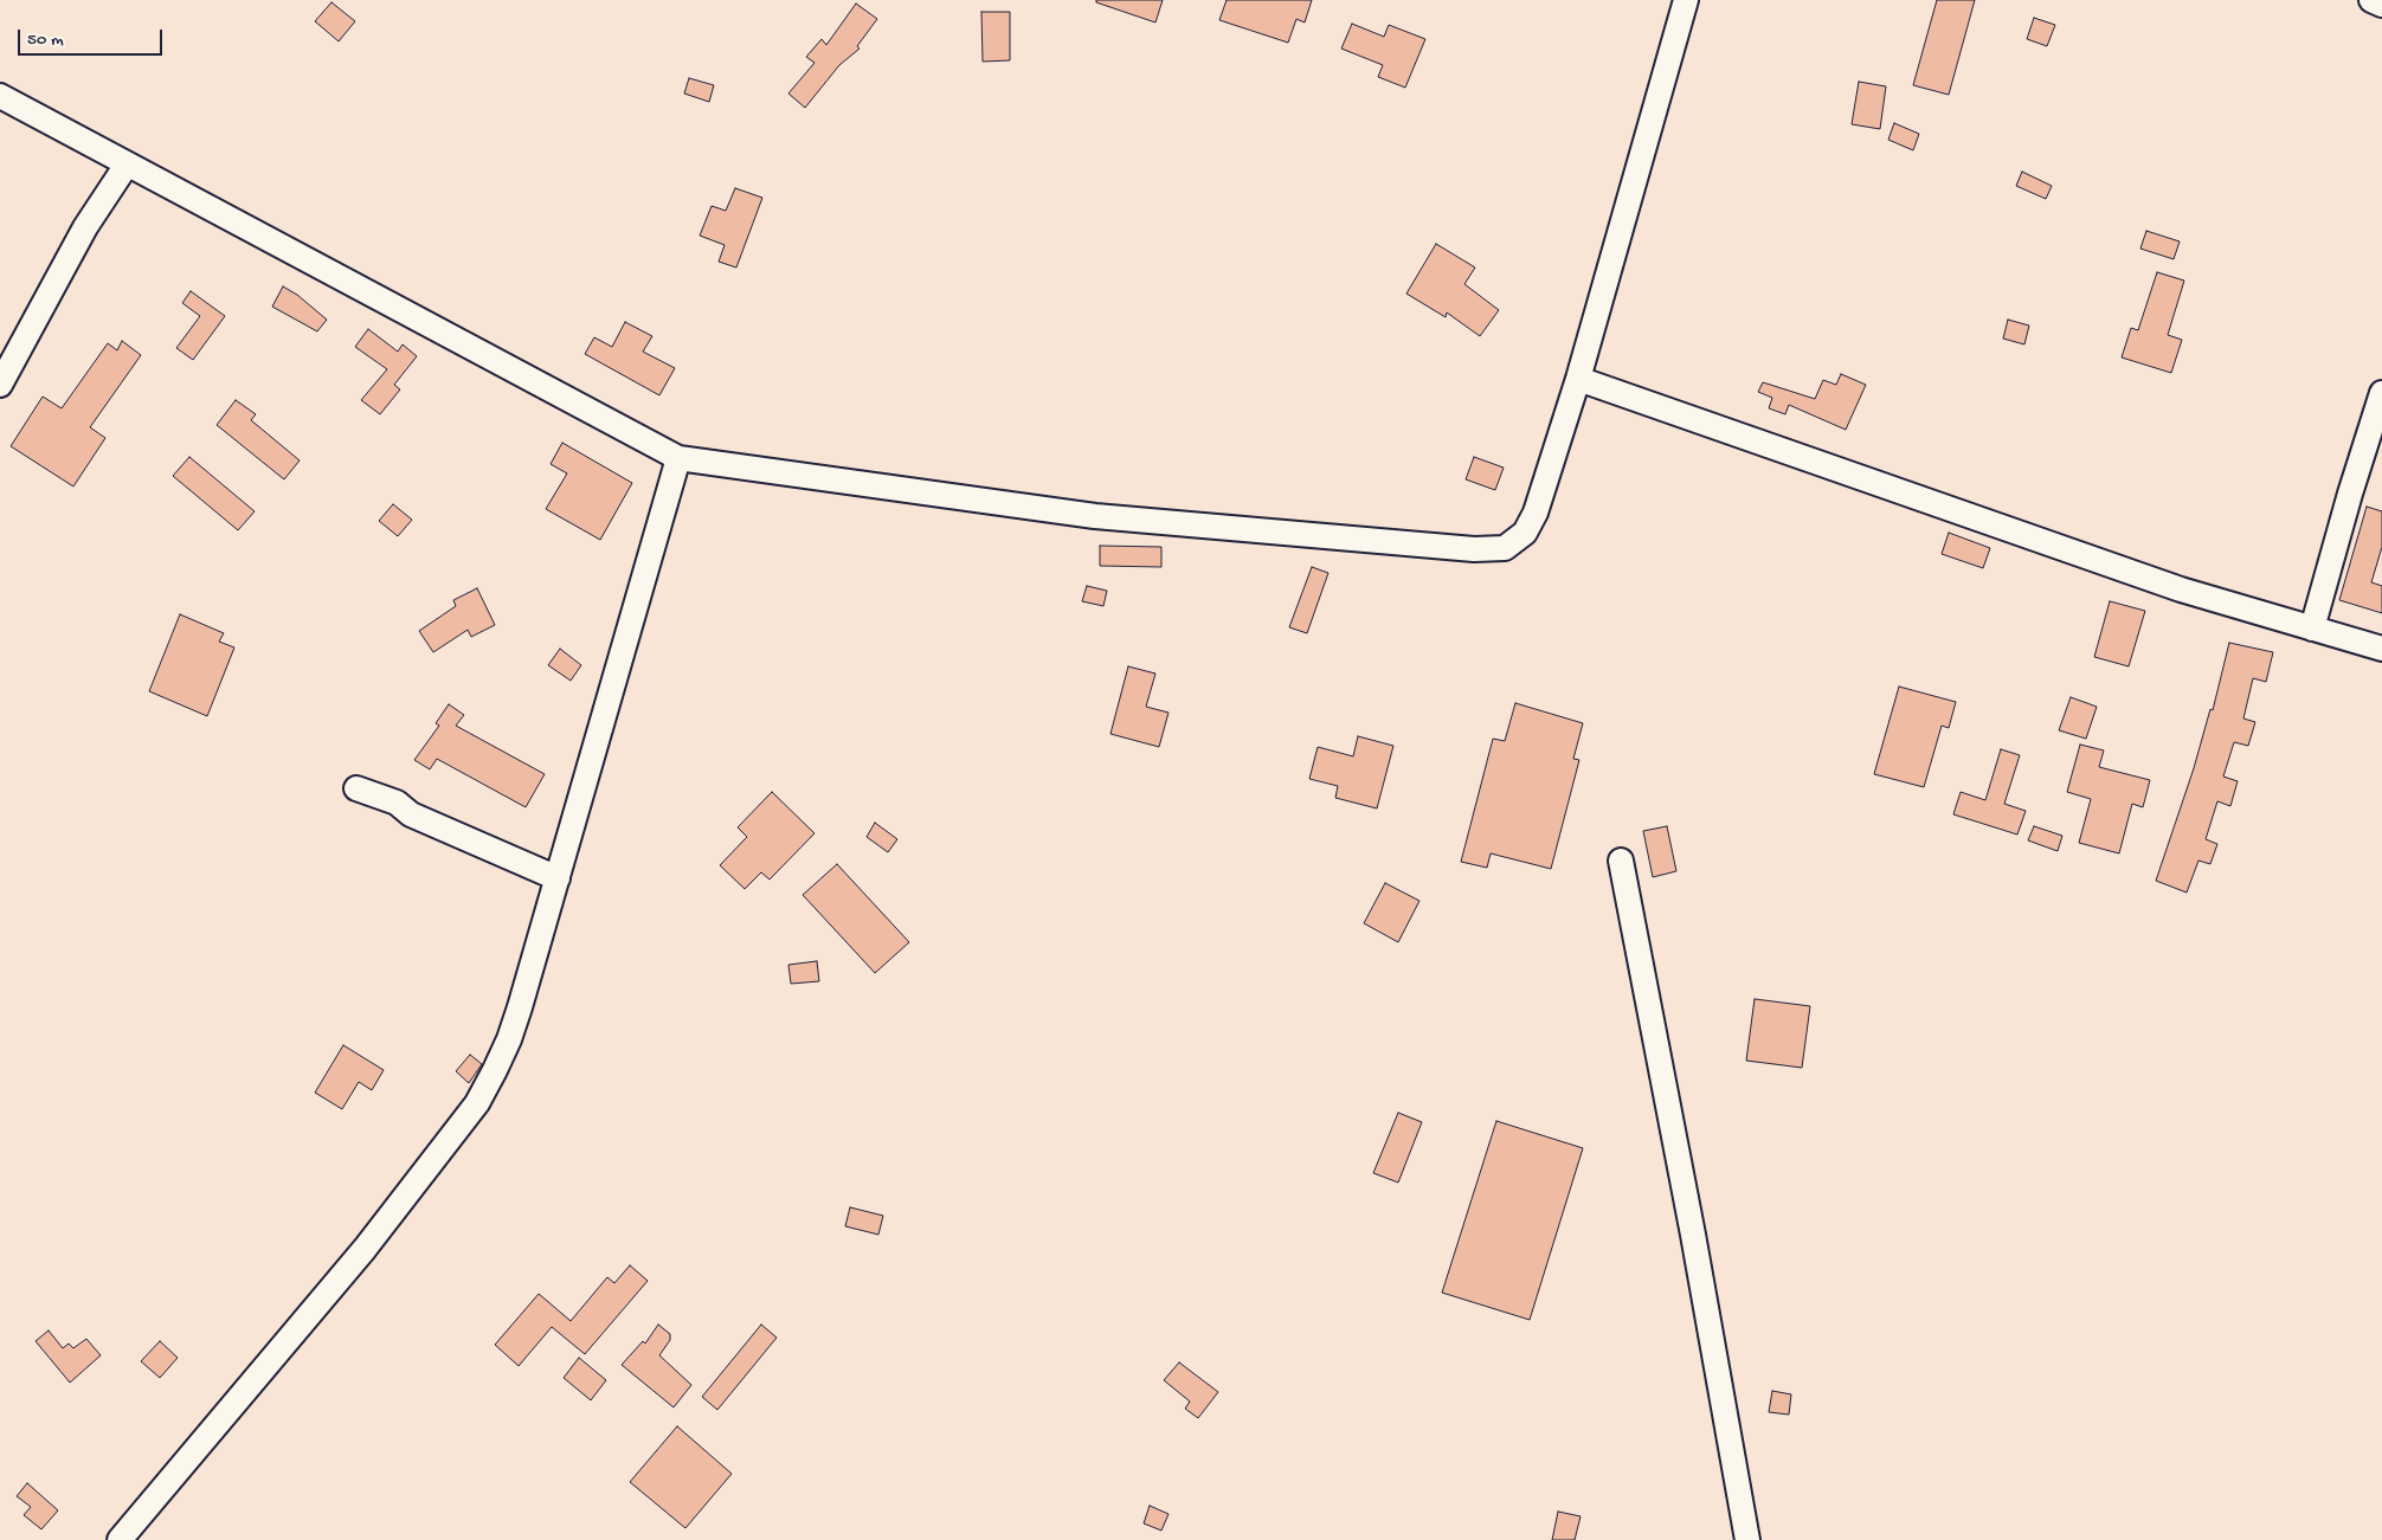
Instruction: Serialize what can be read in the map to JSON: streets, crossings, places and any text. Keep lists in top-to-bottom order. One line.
{"scale_bar":"50 m"}
